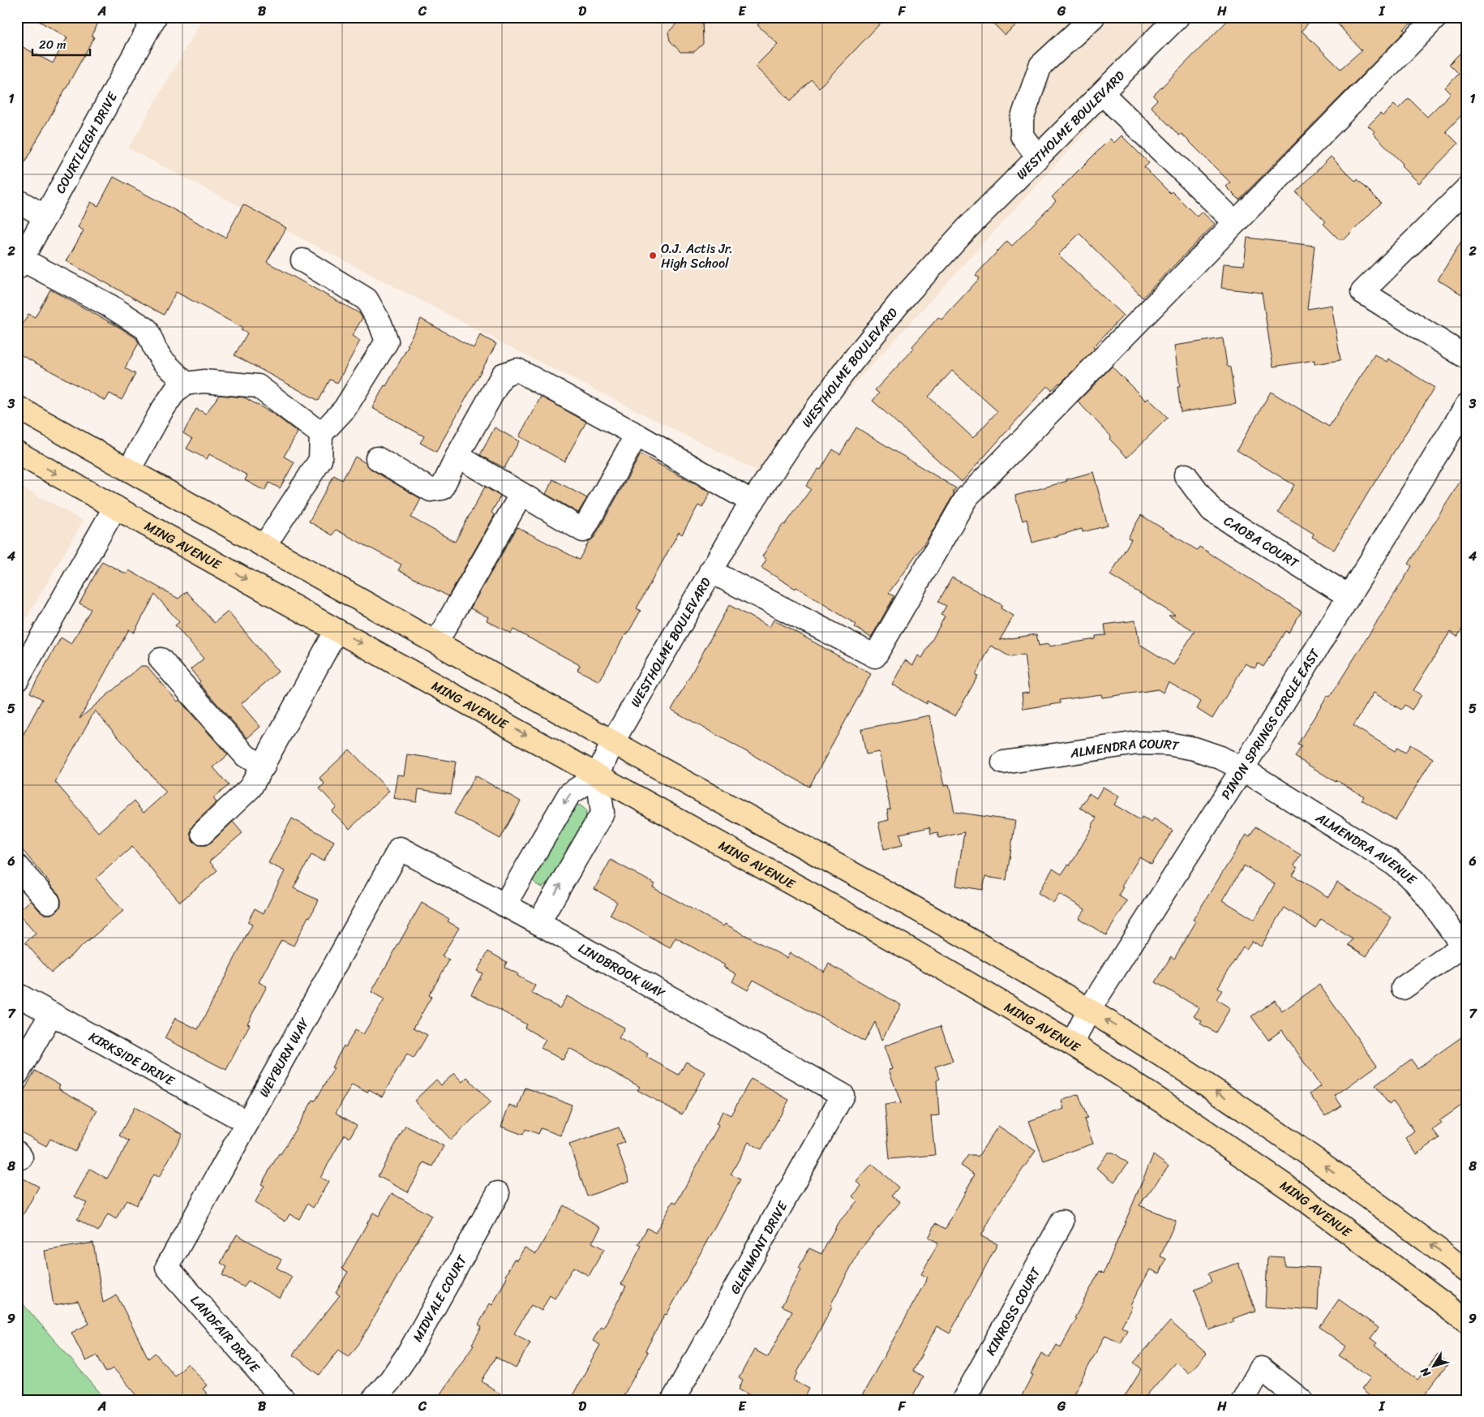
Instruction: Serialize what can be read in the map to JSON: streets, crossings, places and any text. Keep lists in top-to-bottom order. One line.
{"streets":{"main road":["MING AVENUE"],"street":["WESTHOLME BOULEVARD","COURTLEIGH DRIVE","CAOBA COURT","PINON SPRINGS CIRCLE EAST","ALMENDRA COURT","ALMENDRA AVENUE","LINDBROOK WAY","WEYBURN WAY","KIRKSIDE DRIVE","GLENMONT DRIVE","MIDVALE COURT","KINROSS COURT","LANDFAIR DRIVE"]},"crossings":[["WESTHOLME BOULEVARD","MING AVENUE"],["CAOBA COURT","PINON SPRINGS CIRCLE EAST"],["MING AVENUE","PINON SPRINGS CIRCLE EAST"],["PINON SPRINGS CIRCLE EAST","ALMENDRA COURT"],["PINON SPRINGS CIRCLE EAST","ALMENDRA AVENUE"],["ALMENDRA COURT","ALMENDRA AVENUE"],["LINDBROOK WAY","WEYBURN WAY"],["LINDBROOK WAY","GLENMONT DRIVE"],["WEYBURN WAY","KIRKSIDE DRIVE"],["WEYBURN WAY","LANDFAIR DRIVE"]],"places":["O.J. Actis Jr. High School"],"scale_bar":"20 m","north":"bottom left","grid":{"columns":["A","B","C","D","E","F","G","H","I"],"rows":["1","2","3","4","5","6","7","8","9"]}}
